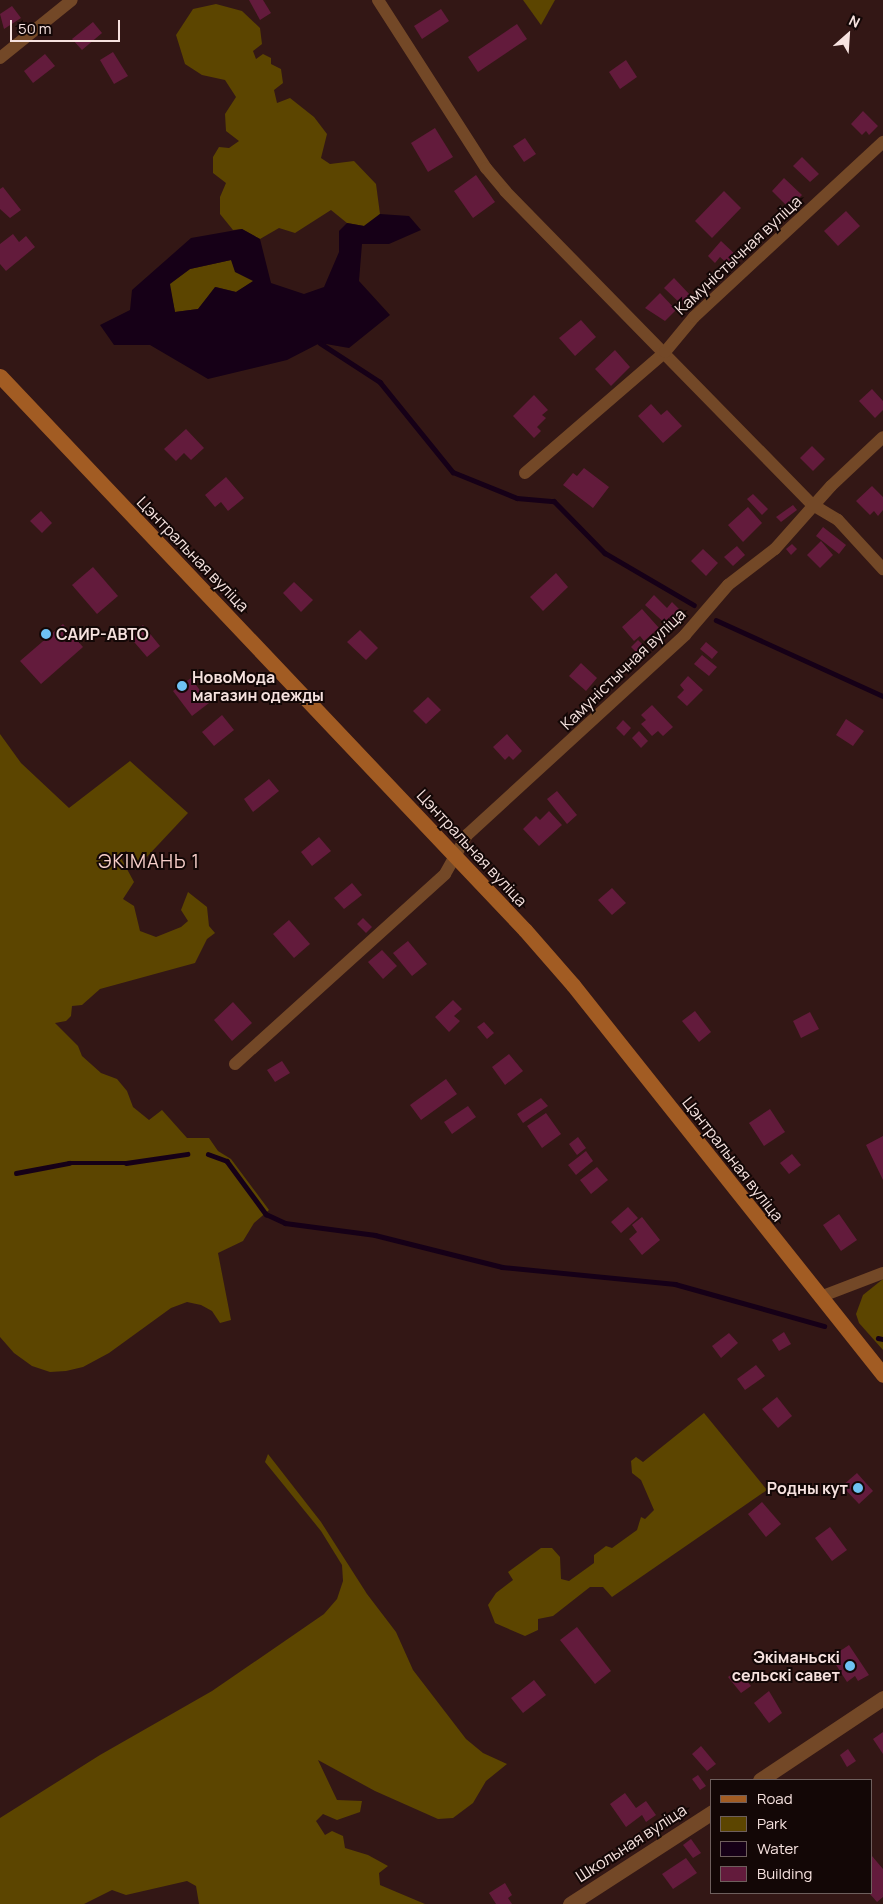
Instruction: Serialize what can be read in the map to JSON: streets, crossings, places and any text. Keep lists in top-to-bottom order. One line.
{"streets":{"main road":["Цэнтральная вуліца"],"street":["Камуністычная вуліца","Школьная вуліца"]},"crossings":[["Камуністычная вуліца","Цэнтральная вуліца"]],"districts":["ЭКІМАНЬ 1"],"places":["САИР-АВТО","НовоМода магазин одежды","Родны кут","Экіманьскі сельскі савет"],"legend":["Road","Park","Water","Building"],"scale_bar":"50 m","north":"top right"}
